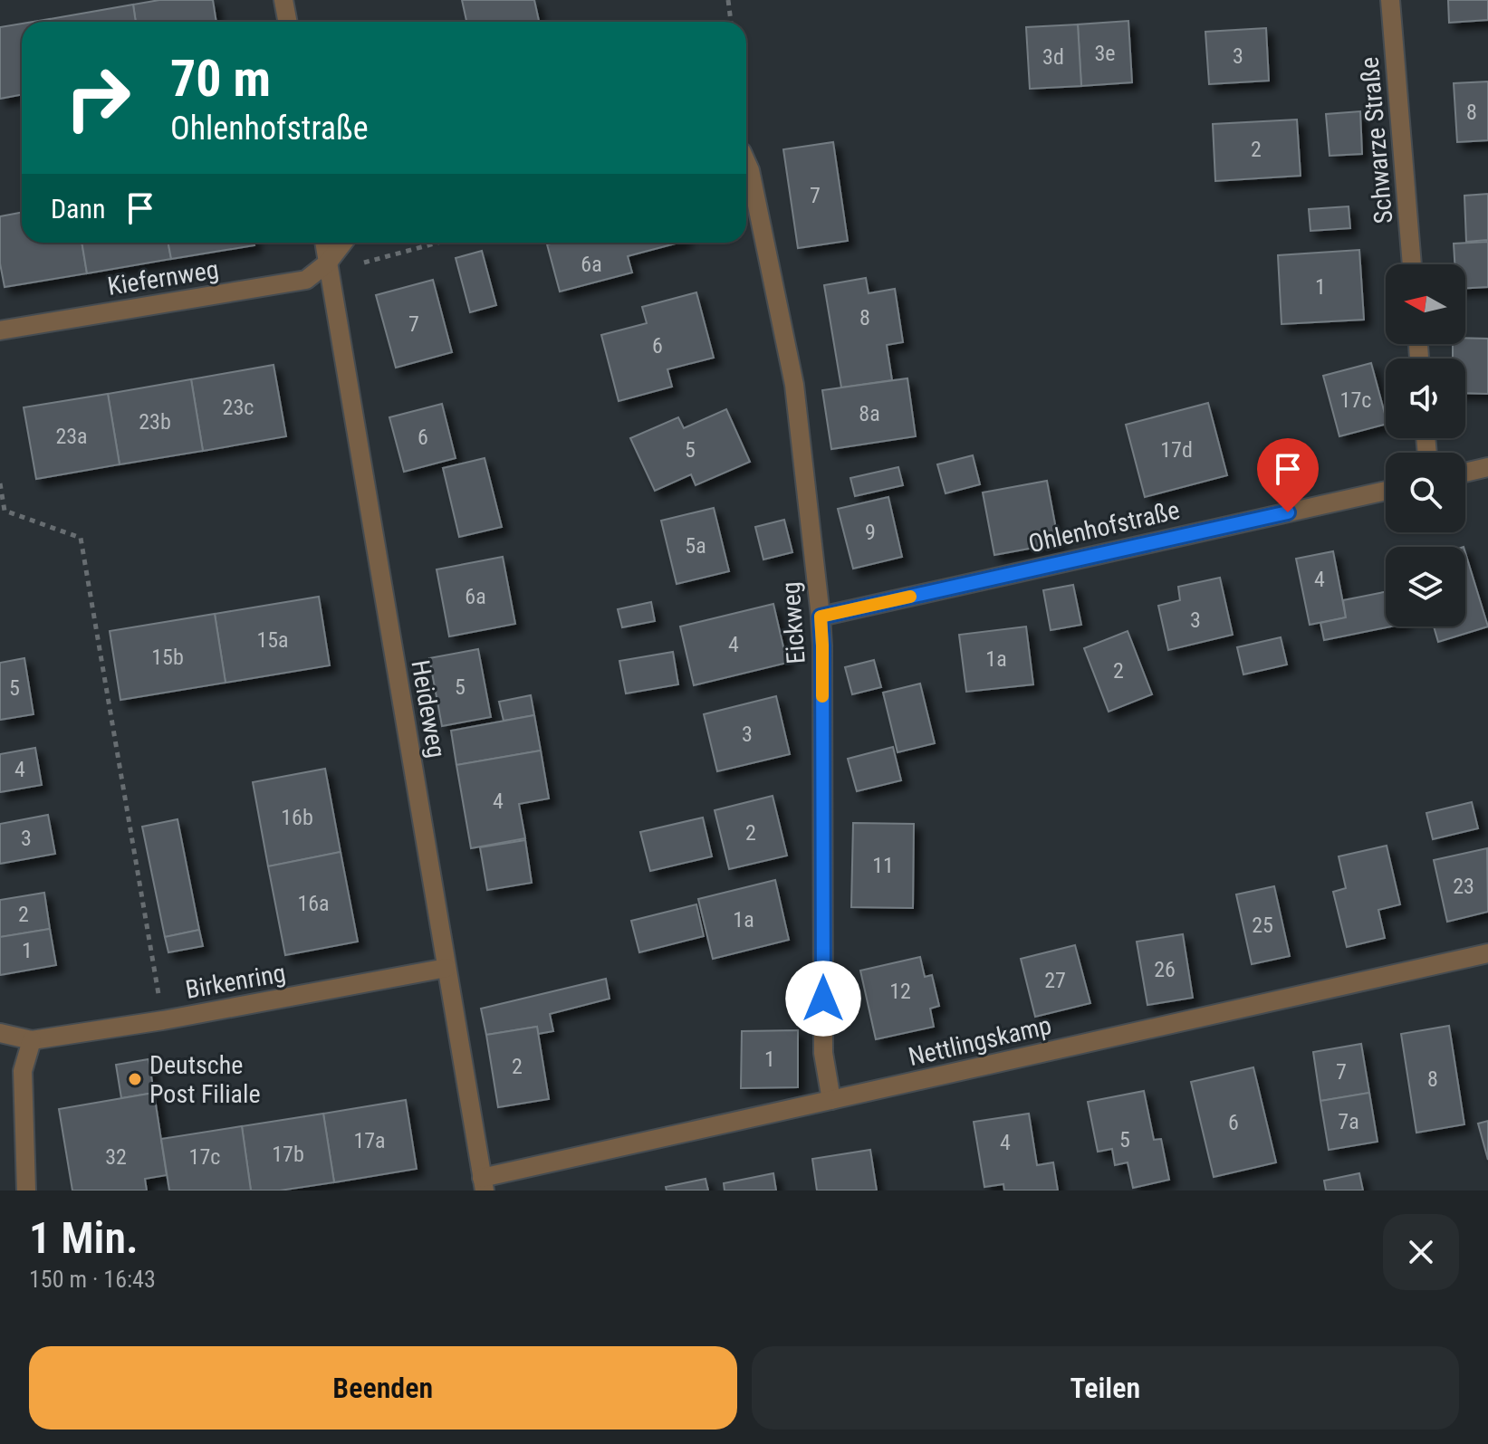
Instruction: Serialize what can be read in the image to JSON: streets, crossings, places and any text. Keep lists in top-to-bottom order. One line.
{"streets":{"street":["Schwarze Straße","Kiefernweg","Ohlenhofstraße","Eickweg","Heideweg","Birkenring","Nettlingskamp"]},"crossings":[["Kiefernweg","Heideweg"],["Ohlenhofstraße","Eickweg"],["Eickweg","Nettlingskamp"],["Heideweg","Birkenring"],["Heideweg","Nettlingskamp"]],"places":["Deutsche Post Filiale"],"house_numbers":["3e","3","3d","8","2","7","6a","1","8","7","6","17c","23c","8a","23b","23a","6","5","17d","9","5a","4","6a","3","15a","4","15b","1a","2","5","5","3","4","4","16b","2","3","11","23","16a","2","1a","25","1","26","27","12","1","2","7","8","7a","6","5","17a","4","17b","32","17c"],"north":"left","page":{"turn":["70 m","Ohlenhofstraße"],"then":"Dann","heading":["1 Min.","150 m · 16:43"],"buttons":["Beenden","Teilen"]}}
